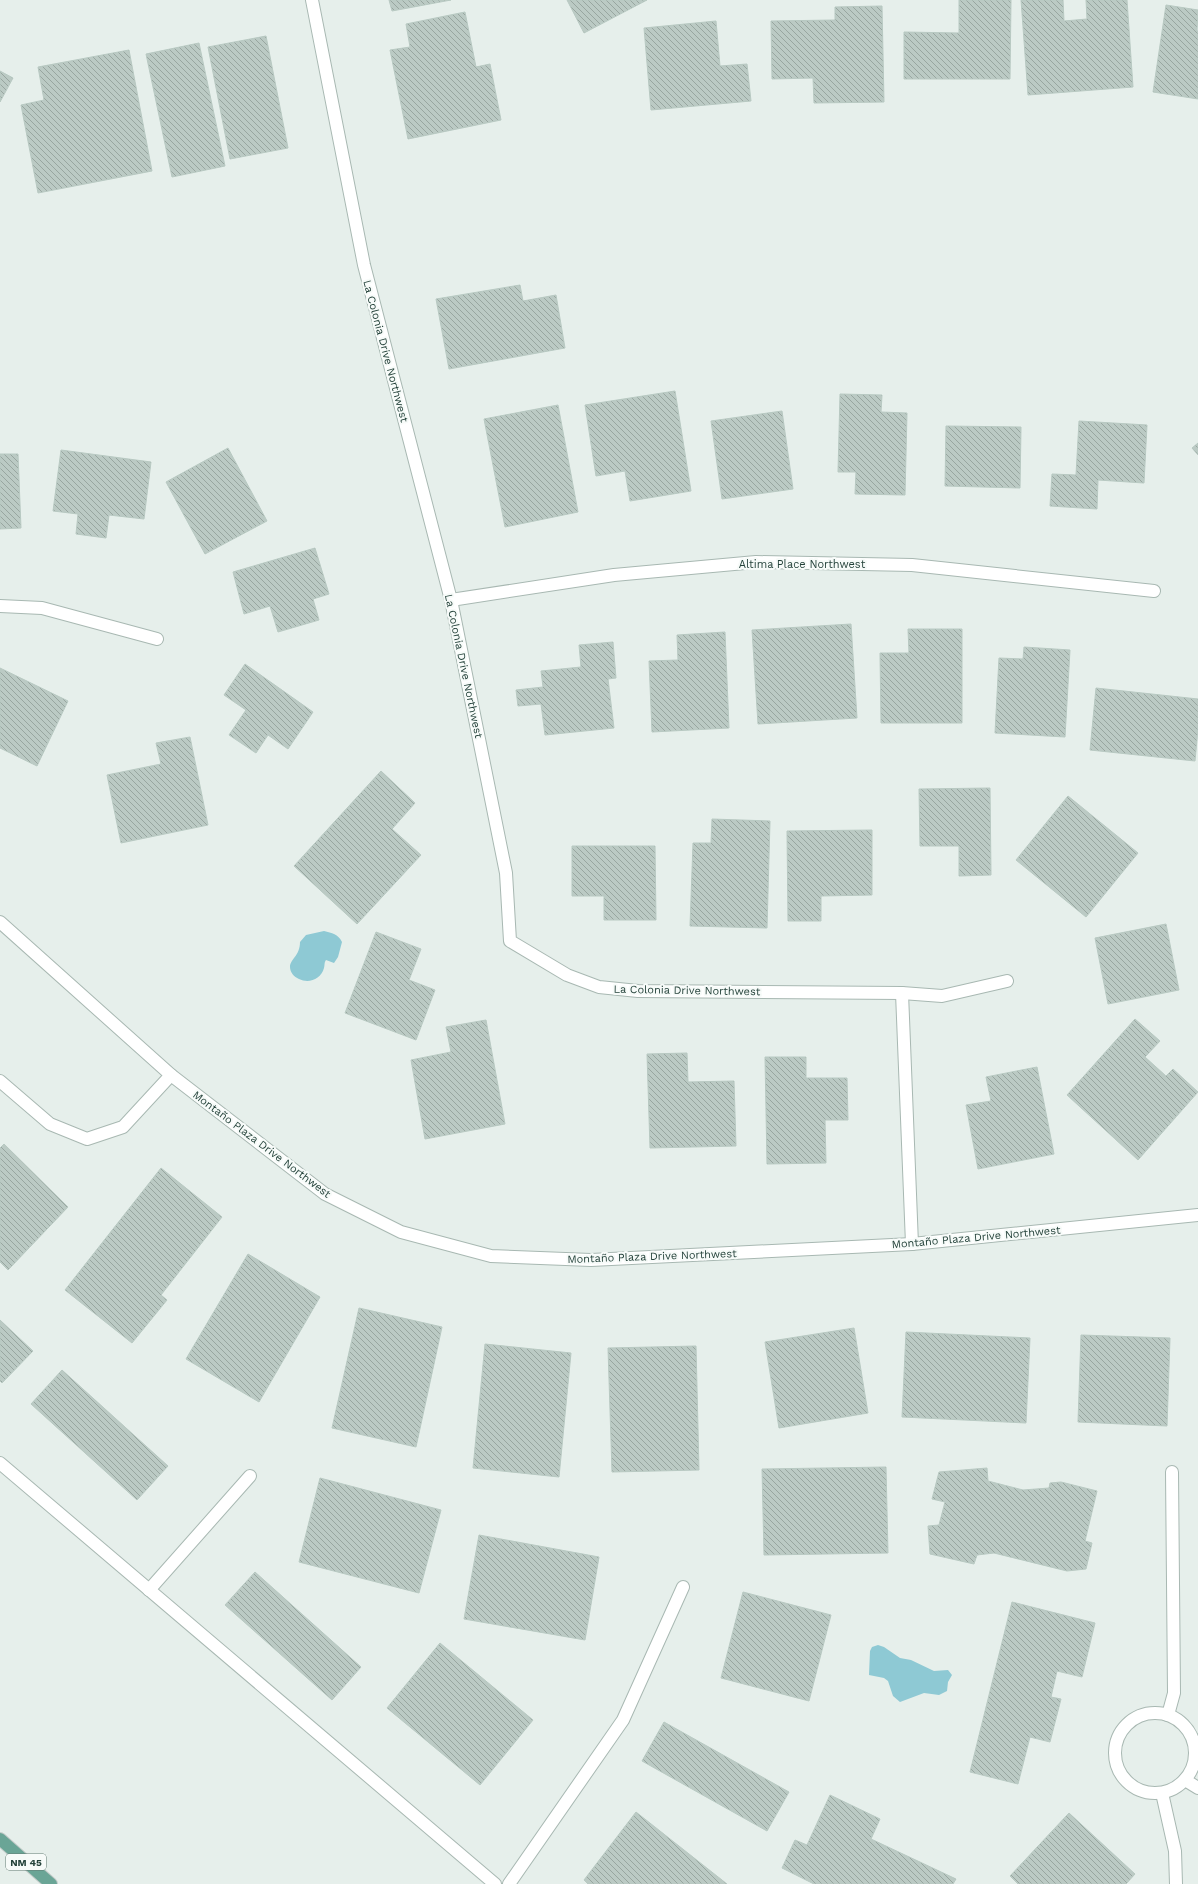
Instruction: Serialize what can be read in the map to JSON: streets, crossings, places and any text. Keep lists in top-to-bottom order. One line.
{"streets":{"main road":["NM 45"],"street":["La Colonia Drive Northwest","Altima Place Northwest","Montaño Plaza Drive Northwest"]},"crossings":[["La Colonia Drive Northwest","Altima Place Northwest"]]}
